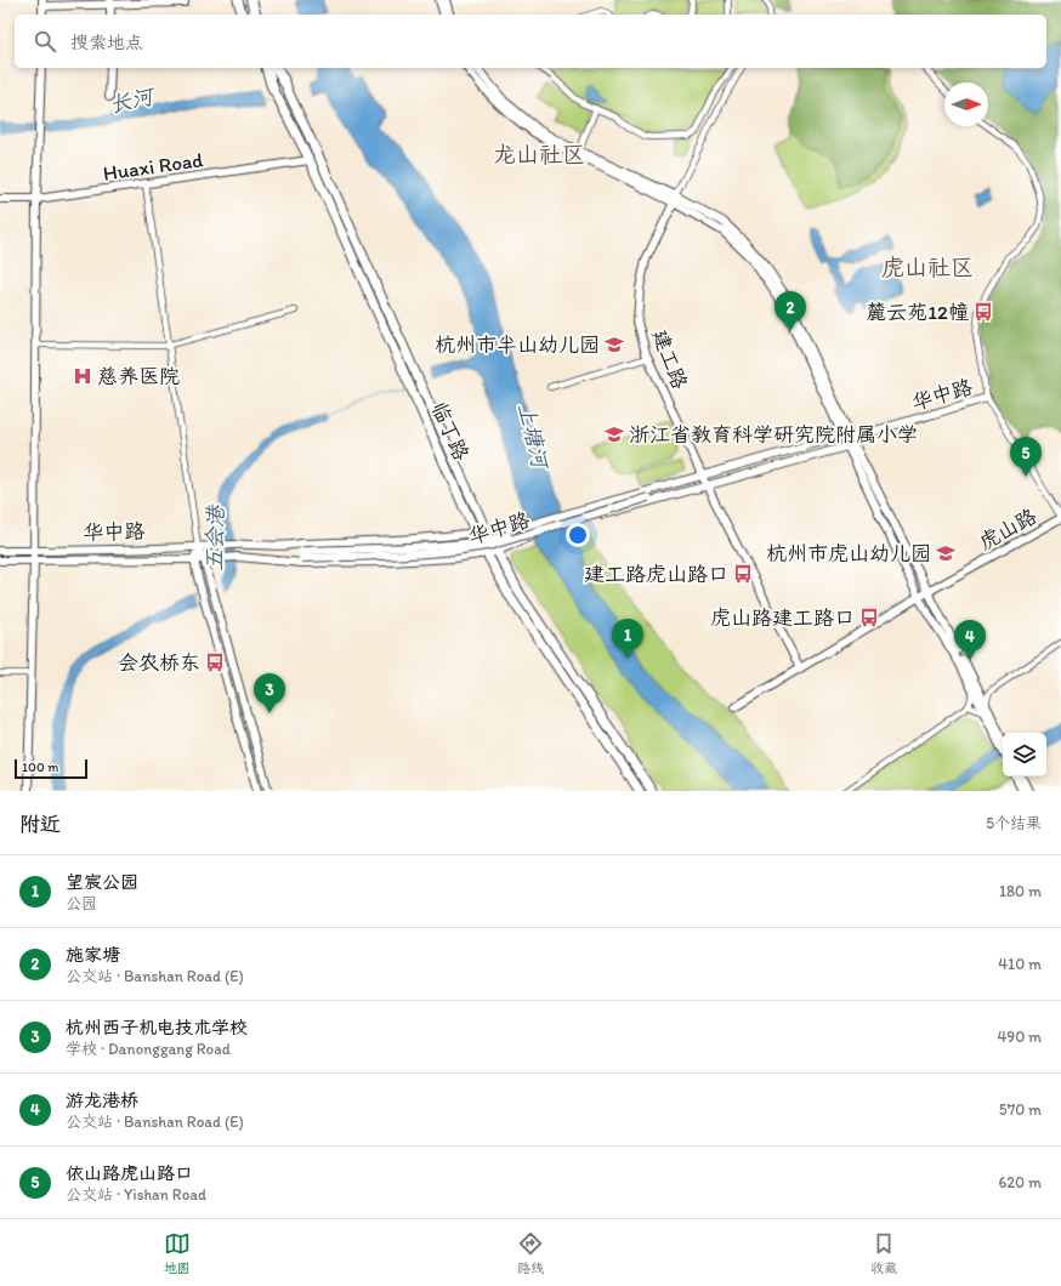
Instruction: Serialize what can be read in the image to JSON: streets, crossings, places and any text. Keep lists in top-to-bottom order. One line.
{"streets":{"main road":["Huaxi Road","建工路","华中路","临丁路","虎山路"]},"crossings":[["Huaxi Road","临丁路"],["建工路","华中路"],["华中路","临丁路"]],"districts":["龙山社区","虎山社区"],"water":["长河","上塘河","五会港"],"places":{"bus stop":["麓云苑12幢","建工路虎山路口","虎山路建工路口","会农桥东"],"school or university":["杭州市半山幼儿园","浙江省教育科学研究院附属小学","杭州市虎山幼儿园"],"hospital":["慈养医院"]},"scale_bar":"100 m","north":"right","page":{"search":"搜索地点","pins":["2","5","1","4","3"],"scale":"100 m","heading":["附近","5个结果"],"list":[{"mark":"1","name":"望宸公园","note":"公园","value":"180 m"},{"mark":"2","name":"施家塘","note":"公交站 · Banshan Road (E)","value":"410 m"},{"mark":"3","name":"杭州西子机电技术学校","note":"学校 · Danonggang Road","value":"490 m"},{"mark":"4","name":"游龙港桥","note":"公交站 · Banshan Road (E)","value":"570 m"},{"mark":"5","name":"依山路虎山路口","note":"公交站 · Yishan Road","value":"620 m"}],"nav":["地图","路线","收藏"]}}
